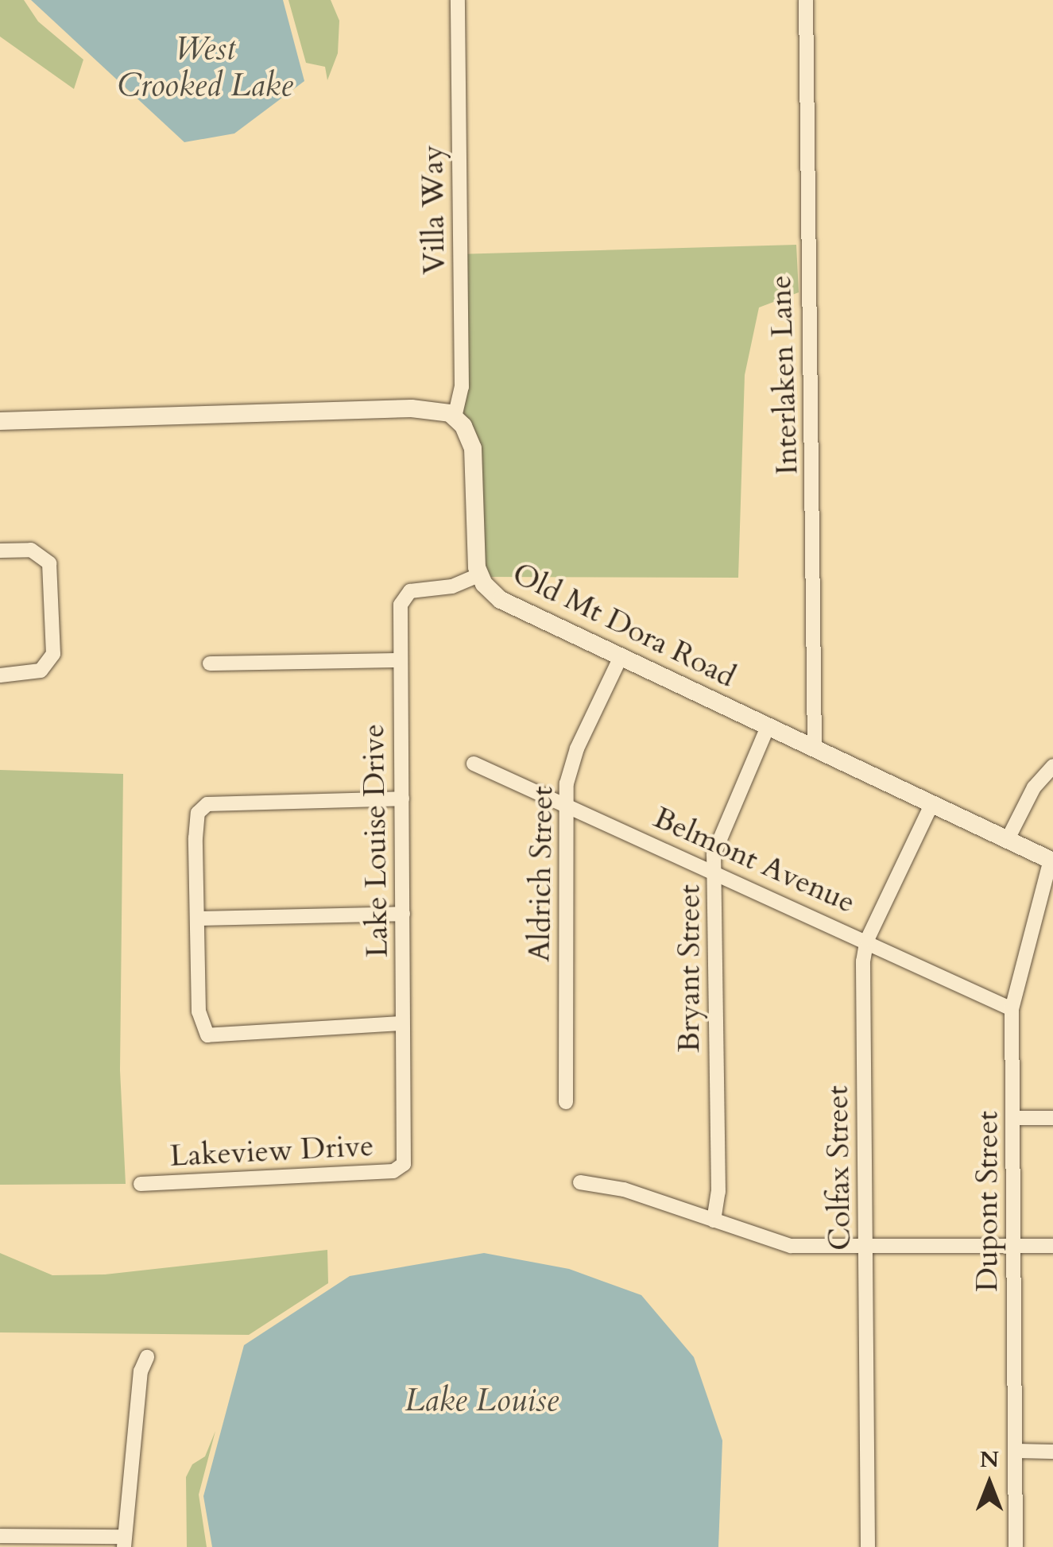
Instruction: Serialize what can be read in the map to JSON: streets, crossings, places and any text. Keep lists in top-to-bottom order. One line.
{"streets":{"street":["Villa Way","Interlaken Lane","Old Mt Dora Road","Lake Louise Drive","Belmont Avenue","Aldrich Street","Bryant Street","Lakeview Drive","Colfax Street","Dupont Street"]},"crossings":[["Villa Way","Old Mt Dora Road"],["Interlaken Lane","Old Mt Dora Road"],["Old Mt Dora Road","Lake Louise Drive"],["Old Mt Dora Road","Aldrich Street"],["Old Mt Dora Road","Bryant Street"],["Old Mt Dora Road","Colfax Street"],["Old Mt Dora Road","Dupont Street"],["Lake Louise Drive","Lakeview Drive"],["Belmont Avenue","Aldrich Street"],["Belmont Avenue","Bryant Street"],["Belmont Avenue","Colfax Street"],["Belmont Avenue","Dupont Street"]],"water":["West Crooked Lake","Lake Louise"],"north":"top"}
